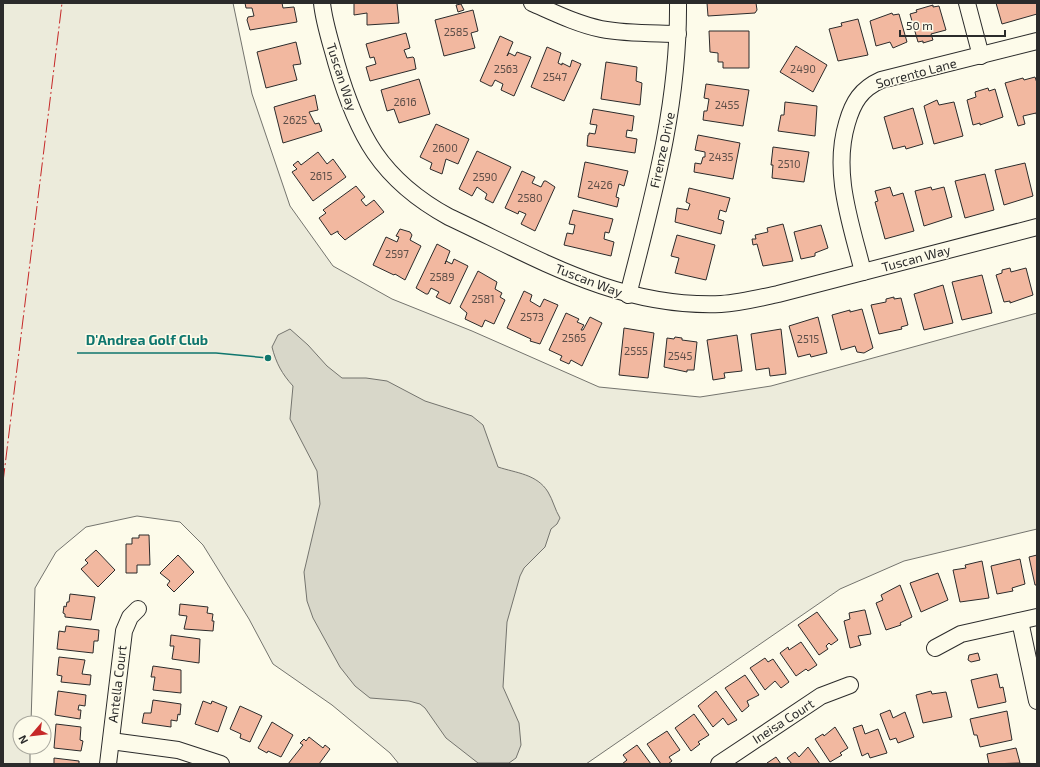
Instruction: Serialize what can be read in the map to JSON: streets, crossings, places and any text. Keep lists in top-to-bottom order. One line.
{"streets":{"street":["Sorrento Lane","Tuscan Way","Firenze Drive","Antella Court","Ineisa Court"]},"crossings":[["Sorrento Lane","Tuscan Way"],["Tuscan Way","Firenze Drive"]],"places":["D'Andrea Golf Club"],"house_numbers":["2585","2563","2490","2547","2616","2455","2625","2600","2435","2510","2615","2590","2426","2580","2597","2589","2581","2573","2565","2515","2555","2545"],"scale_bar":"50 m","north":"bottom left"}
